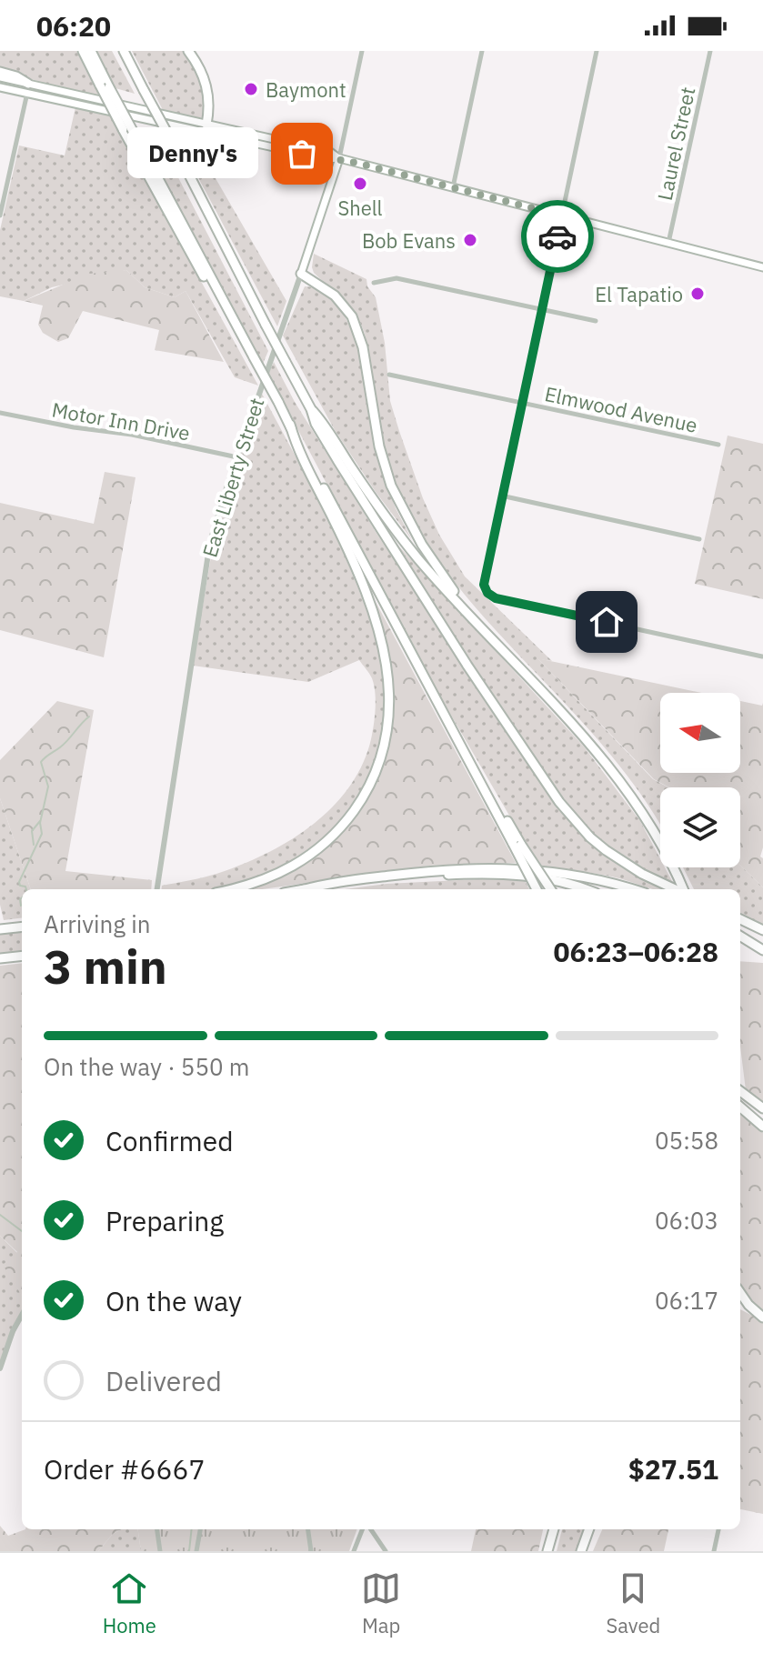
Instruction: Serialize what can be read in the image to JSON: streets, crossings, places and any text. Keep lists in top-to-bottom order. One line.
{"streets":{"main road":["East Liberty Street"],"street":["Laurel Street","Elmwood Avenue","Motor Inn Drive"]},"crossings":[["Motor Inn Drive","East Liberty Street"]],"places":["Baymont","Denny's","Shell","Bob Evans","El Tapatio"],"north":"left","page":{"status":"06:20","bubble":"Denny's","heading":["3 min","Arriving in","06:23–06:28"],"panel":["Order #6667","$27.51"],"bar":"On the way · 550 m","list":[["Confirmed","05:58"],["Preparing","06:03"],["On the way","06:17"],"Delivered"],"tabs":["Home","Map","Saved"]}}
